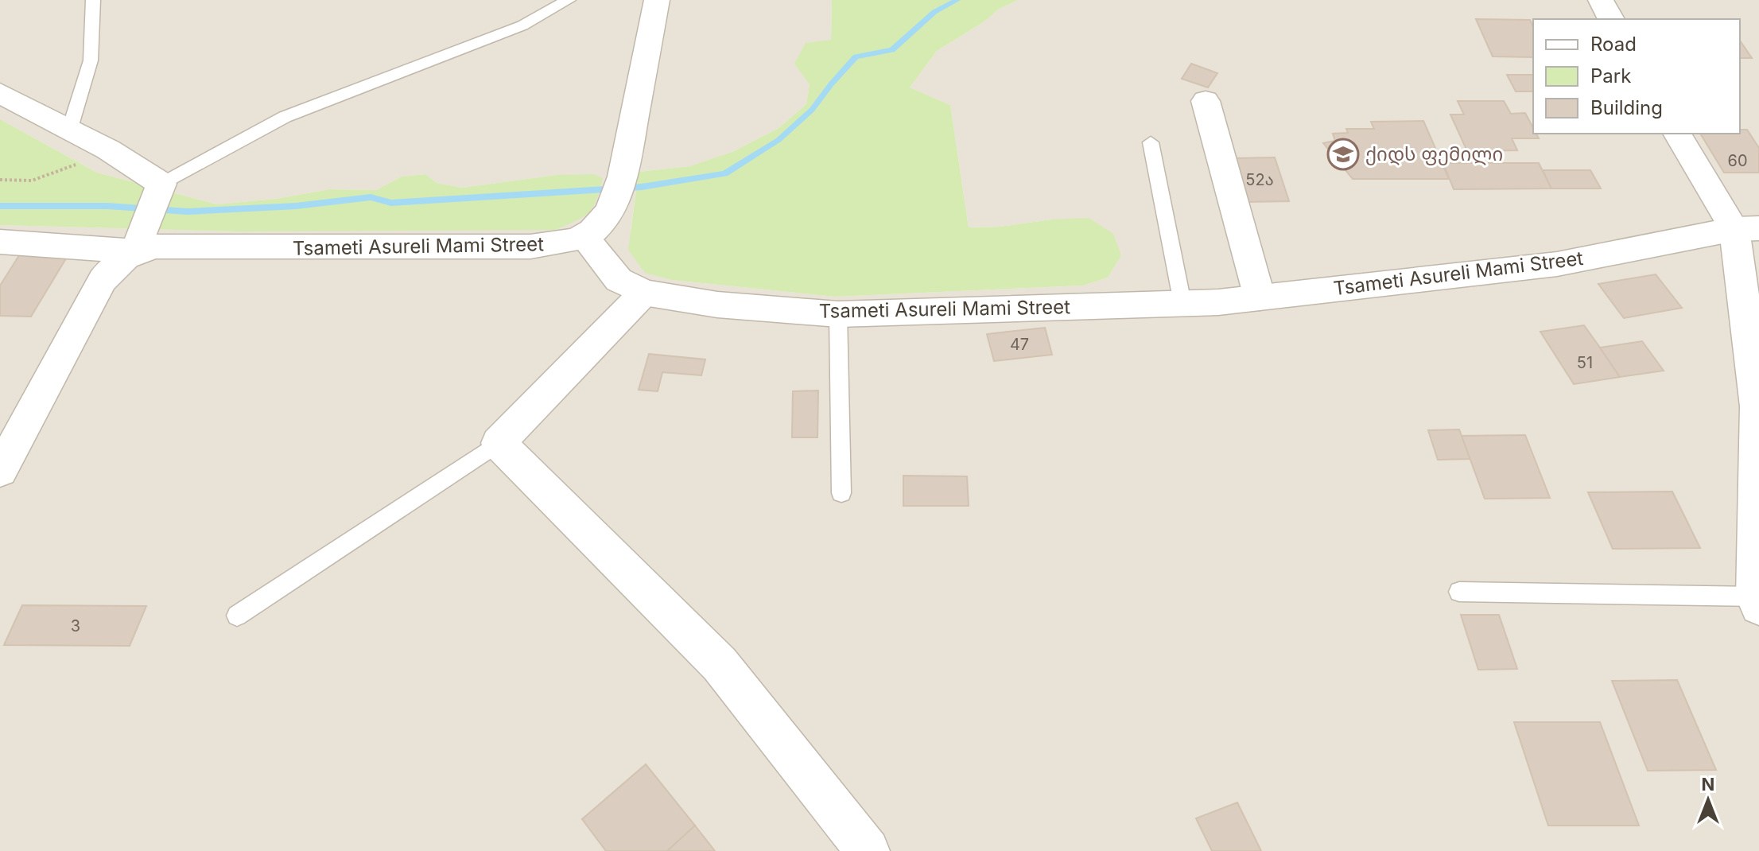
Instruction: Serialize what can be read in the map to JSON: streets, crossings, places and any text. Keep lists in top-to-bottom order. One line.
{"streets":{"street":["Tsameti Asureli Mami Street"]},"places":{"school or university":["ქიდს ფემილი"]},"house_numbers":["60","52ა","47","51","3"],"legend":["Road","Park","Building"],"north":"top"}
